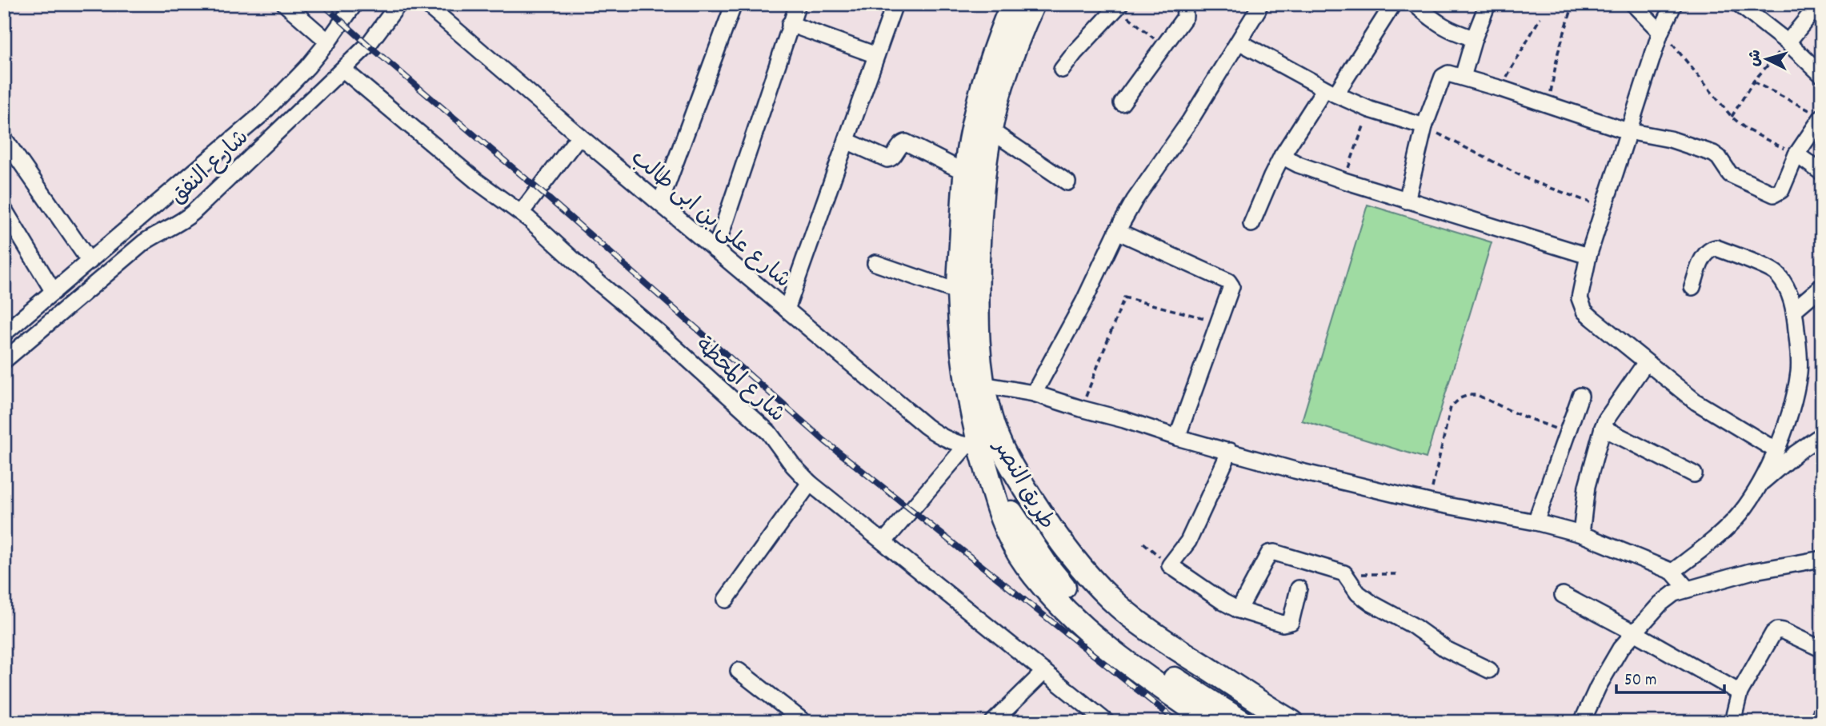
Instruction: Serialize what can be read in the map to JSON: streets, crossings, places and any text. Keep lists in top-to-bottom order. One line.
{"streets":{"street":["شارع النفق","شارع على بن ابى طالب","شارع المحطة","طريق النصر"]},"crossings":[["شارع النفق","شارع المحطة"],["شارع على بن ابى طالب","طريق النصر"]],"scale_bar":"50 m","north":"left"}
